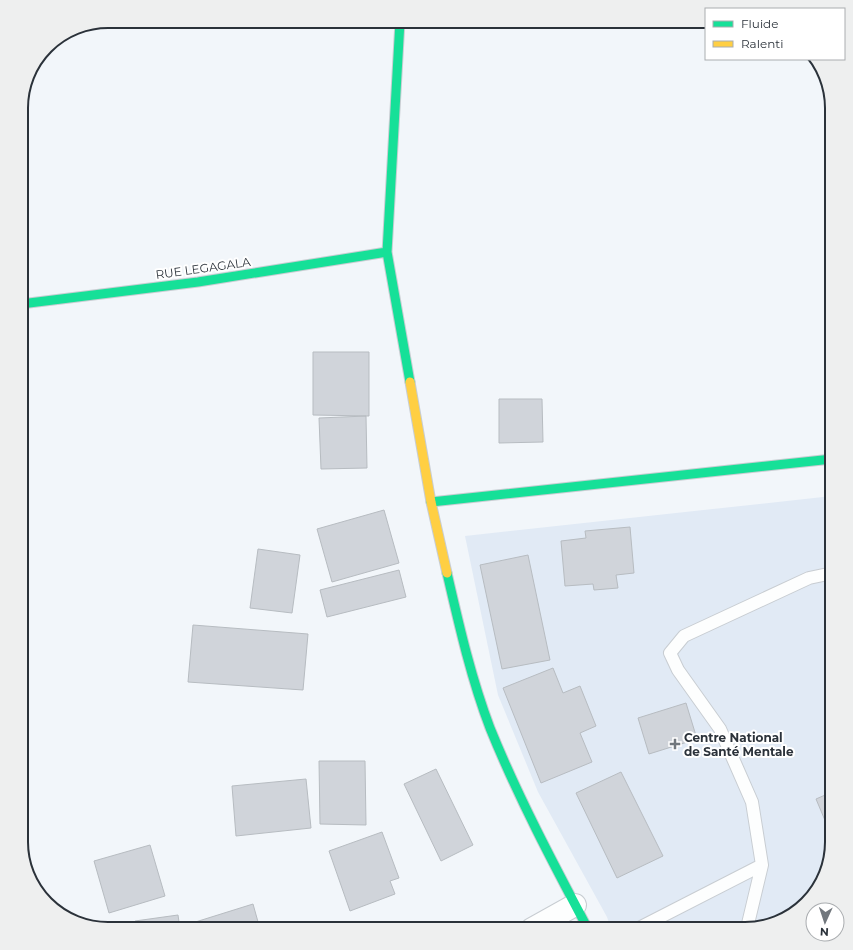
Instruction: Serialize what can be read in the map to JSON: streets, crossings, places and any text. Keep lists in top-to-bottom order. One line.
{"streets":{"street":["RUE LEGAGALA"]},"places":{"health":["Centre National de Santé Mentale"]},"legend":["Fluide","Ralenti"],"north":"bottom"}
